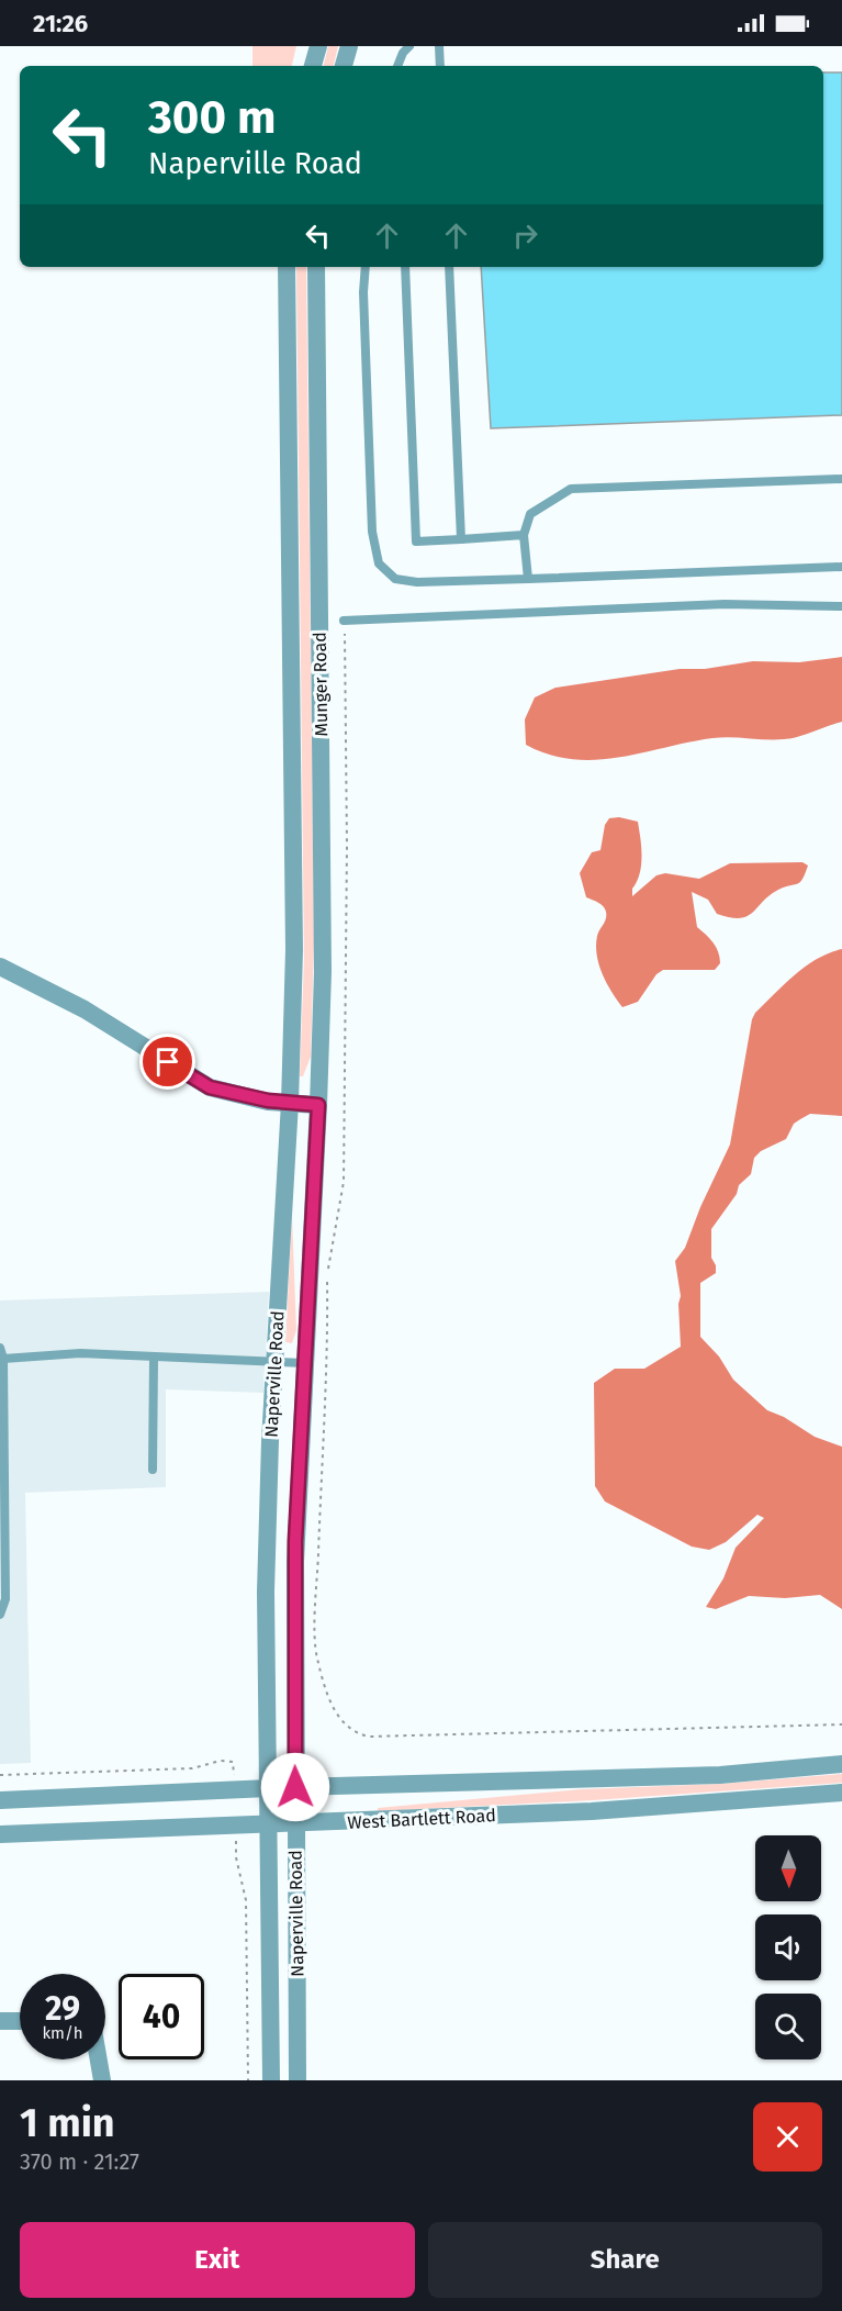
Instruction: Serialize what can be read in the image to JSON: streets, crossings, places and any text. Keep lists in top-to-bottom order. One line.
{"streets":{"street":["Munger Road","Naperville Road","West Bartlett Road"]},"crossings":[["Munger Road","Naperville Road"],["Naperville Road","West Bartlett Road"]],"north":"bottom","page":{"status":"21:26","turn":["300 m","Naperville Road"],"speed":"29 km/h","limit":"40","heading":["1 min","370 m · 21:27"],"buttons":["Exit","Share"]}}
